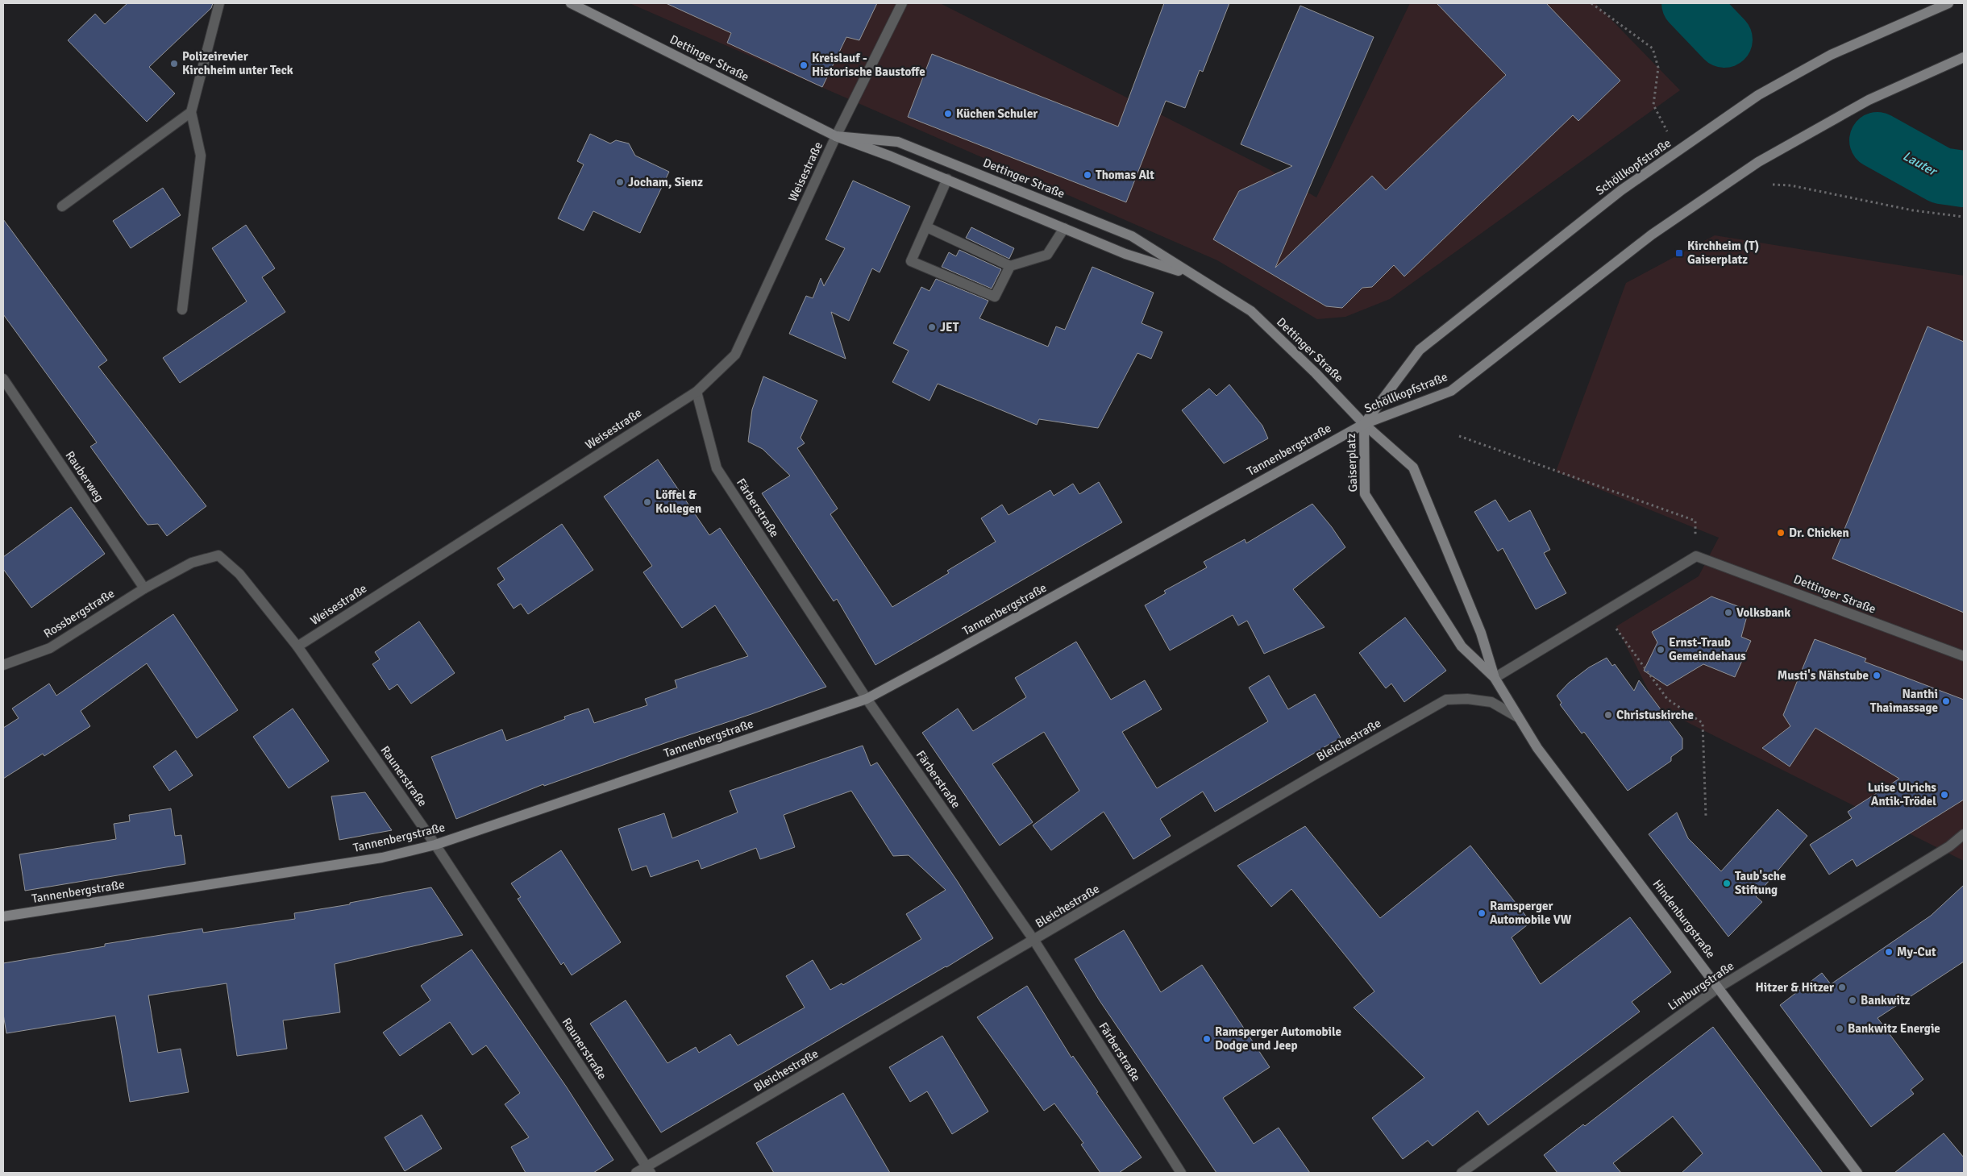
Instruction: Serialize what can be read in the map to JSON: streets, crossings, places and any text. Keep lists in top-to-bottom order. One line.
{"streets":{"main road":["Dettinger Straße","Schöllkopfstraße","Tannenbergstraße","Gaiserplatz","Hindenburgstraße"],"street":["Weisestraße","Rauberweg","Färberstraße","Rossbergstraße","Bleichestraße","Raunerstraße","Limburgstraße"]},"crossings":[["Dettinger Straße","Schöllkopfstraße"],["Dettinger Straße","Weisestraße"],["Dettinger Straße","Tannenbergstraße"],["Dettinger Straße","Gaiserplatz"],["Schöllkopfstraße","Tannenbergstraße"],["Schöllkopfstraße","Gaiserplatz"],["Weisestraße","Färberstraße"],["Weisestraße","Raunerstraße"],["Tannenbergstraße","Gaiserplatz"],["Tannenbergstraße","Färberstraße"],["Tannenbergstraße","Raunerstraße"],["Gaiserplatz","Hindenburgstraße"],["Rauberweg","Rossbergstraße"],["Rauberweg","Raunerstraße"],["Färberstraße","Bleichestraße"],["Rossbergstraße","Raunerstraße"],["Bleichestraße","Raunerstraße"],["Bleichestraße","Hindenburgstraße"],["Hindenburgstraße","Limburgstraße"]],"water":["Lauter"],"places":{"other":["Polizeirevier Kirchheim unter Teck","Kreislauf - Historische Baustoffe","Küchen Schuler","Thomas Alt","Jocham, Sienz","JET","Löffel & Kollegen","Dr. Chicken","Volksbank","Ernst-Traub Gemeindehaus","Musti's Nähstube","Nanthi Thaimassage","Christuskirche","Luise Ulrichs Antik-Trödel","Taub'sche Stiftung","Ramsperger Automobile VW","My-Cut","Hitzer & Hitzer","Bankwitz","Bankwitz Energie","Ramsperger Automobile Dodge und Jeep"],"transit":["Kirchheim (T) Gaiserplatz"]}}
